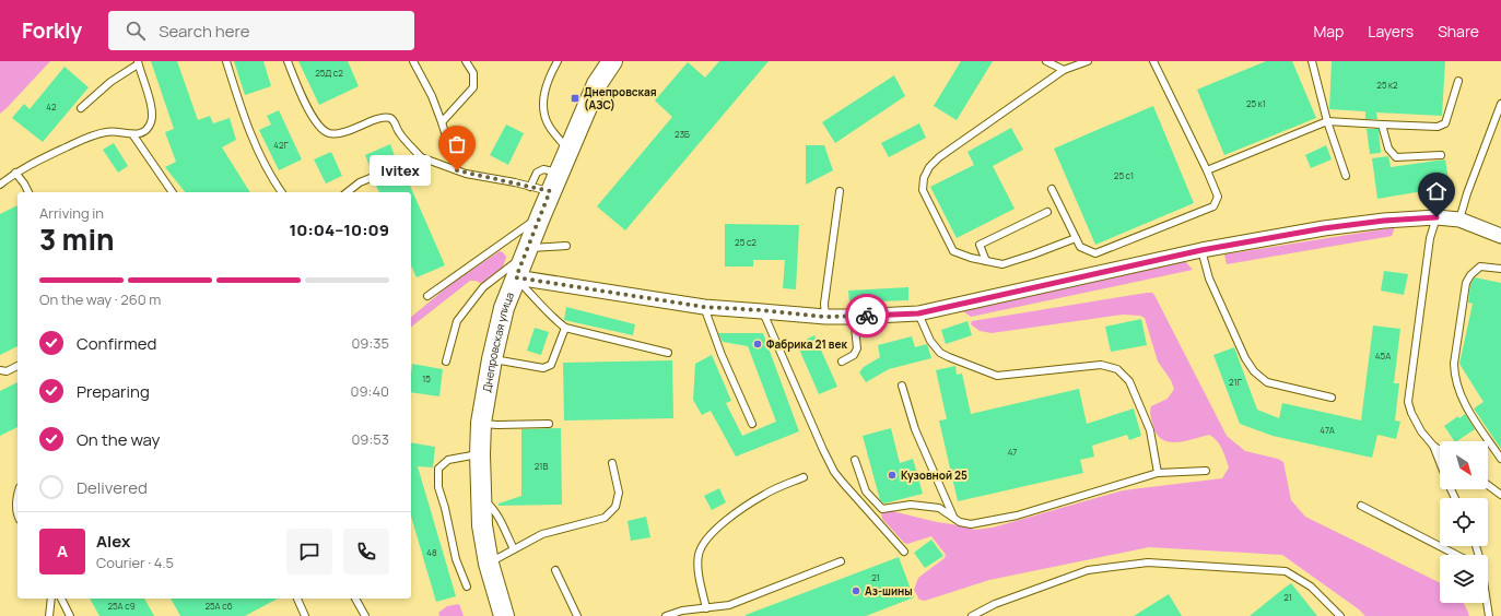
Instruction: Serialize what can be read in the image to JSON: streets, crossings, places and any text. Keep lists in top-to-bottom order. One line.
{"streets":{"main road":["Днепровская улица"]},"places":{"transit":["Днепровская (АЗС)"],"other":["Ivitex","Фабрика 21 век","Кузовной 25","Аз-шины"]},"house_numbers":["25Д с2","25 к2","25 к1","42","23Б","42Г","25 с1","25 с2","45А","15","21Г","47А","47","21В","48","21","21","25А с9","25А с6"],"north":"bottom right","page":{"header":"Forkly","search":"Search here","nav":["Map","Layers","Share"],"bubble":"Ivitex","heading":["3 min","Arriving in","10:04–10:09"],"panel":["Alex","Courier · 4.5"],"bar":"On the way · 260 m","list":[["Confirmed","09:35"],["Preparing","09:40"],["On the way","09:53"],"Delivered"],"round":"A"}}
